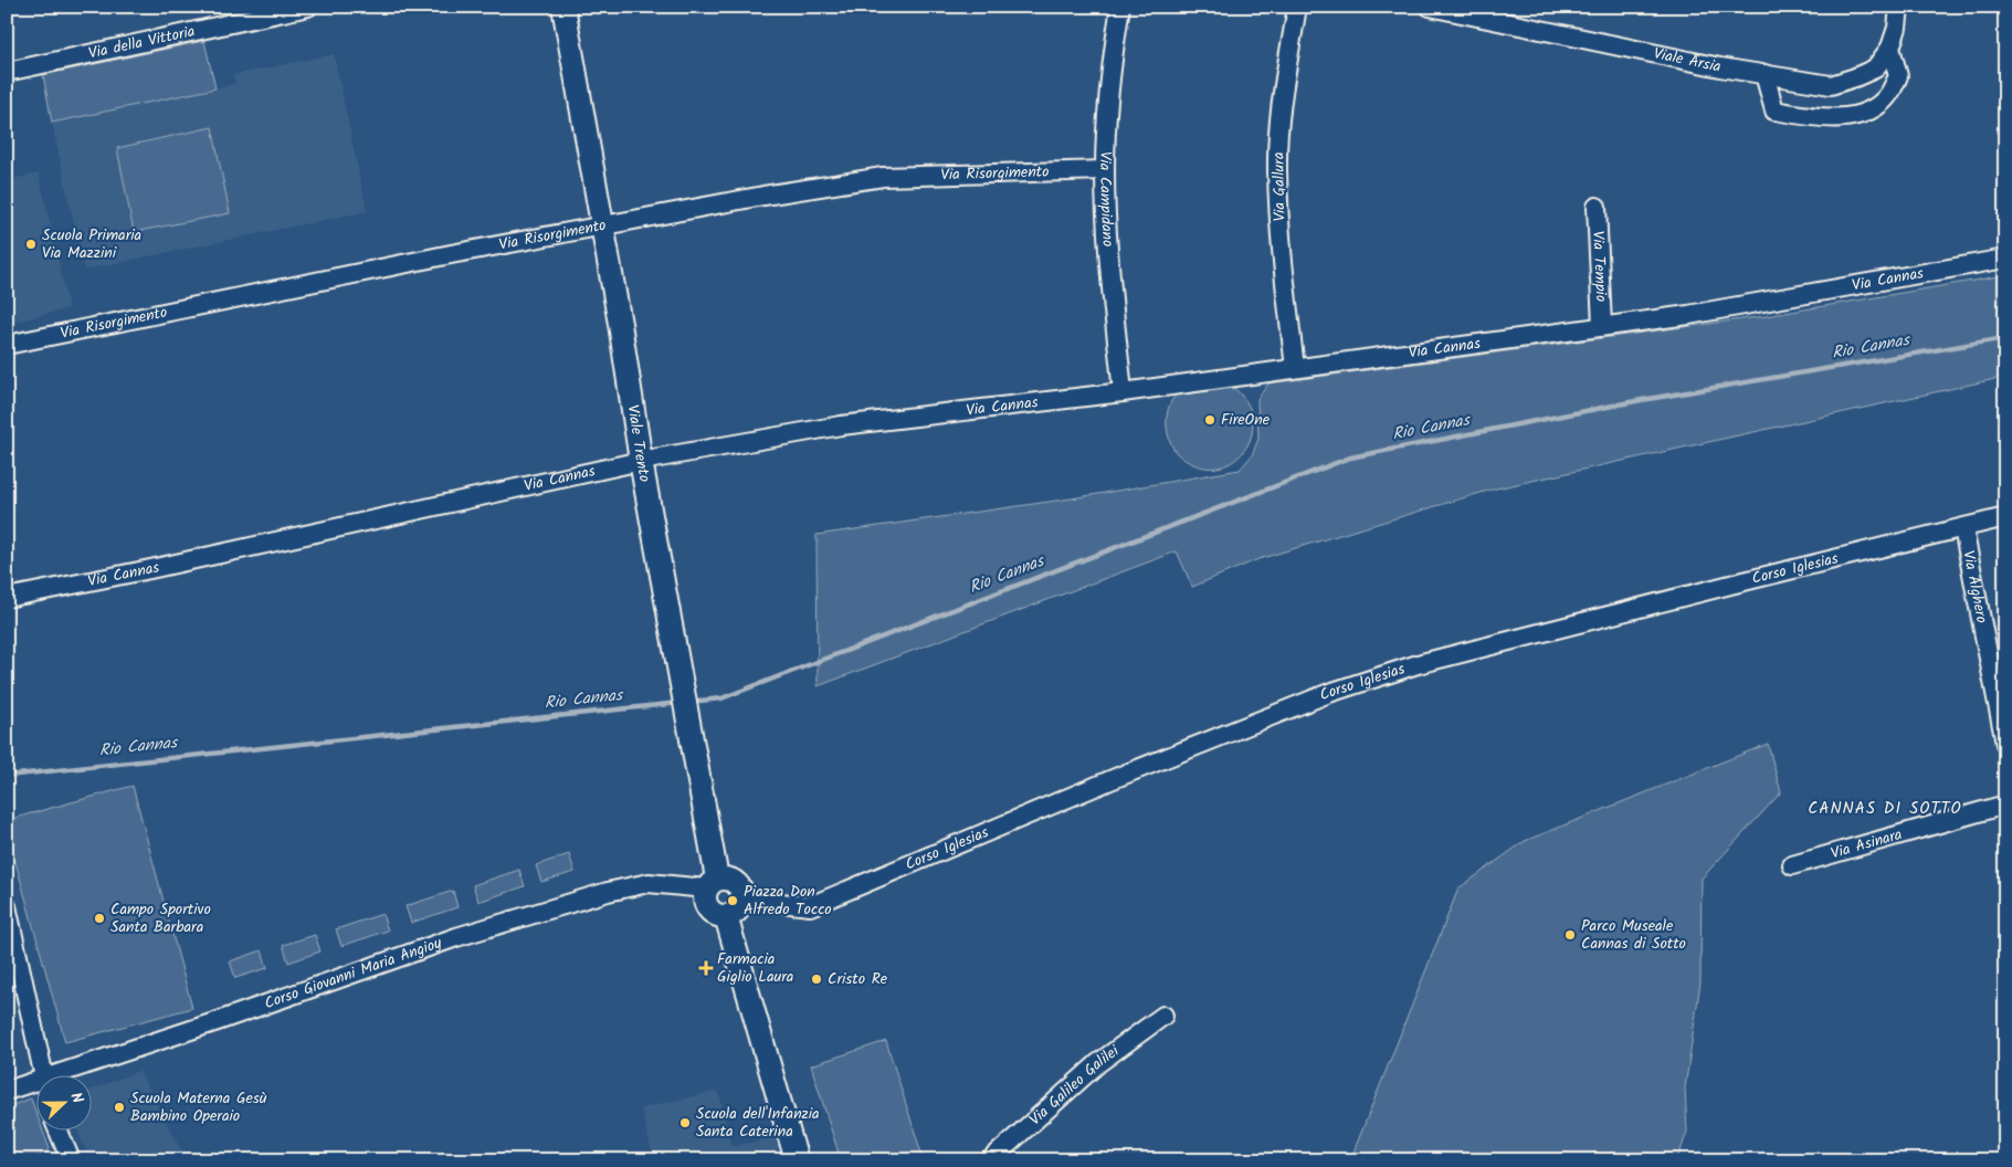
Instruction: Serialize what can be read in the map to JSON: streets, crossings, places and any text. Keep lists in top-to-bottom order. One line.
{"streets":{"main road":["Viale Trento"],"street":["Via della Vittoria","Viale Arsia","Via Risorgimento","Via Gallura","Via Campidano","Via Tempio","Via Cannas","Corso Iglesias","Via Alghero","Via Asinara","Corso Giovanni Maria Angioy","Via Galileo Galilei"]},"crossings":[["Via Risorgimento","Via Campidano"],["Via Risorgimento","Viale Trento"],["Via Gallura","Via Cannas"],["Via Campidano","Via Cannas"],["Via Tempio","Via Cannas"],["Via Cannas","Viale Trento"],["Viale Trento","Corso Iglesias"],["Viale Trento","Corso Giovanni Maria Angioy"],["Corso Iglesias","Via Alghero"],["Corso Iglesias","Corso Giovanni Maria Angioy"]],"districts":["CANNAS DI SOTTO"],"water":["Rio Cannas"],"places":{"other":["Scuola Primaria Via Mazzini","FireOne","Piazza Don Alfredo Tocco","Campo Sportivo Santa Barbara","Parco Museale Cannas di Sotto","Cristo Re","Scuola Materna Gesù Bambino Operaio","Scuola dell'Infanzia Santa Caterina"],"health":["Farmacia Giglio Laura"]},"north":"right"}
